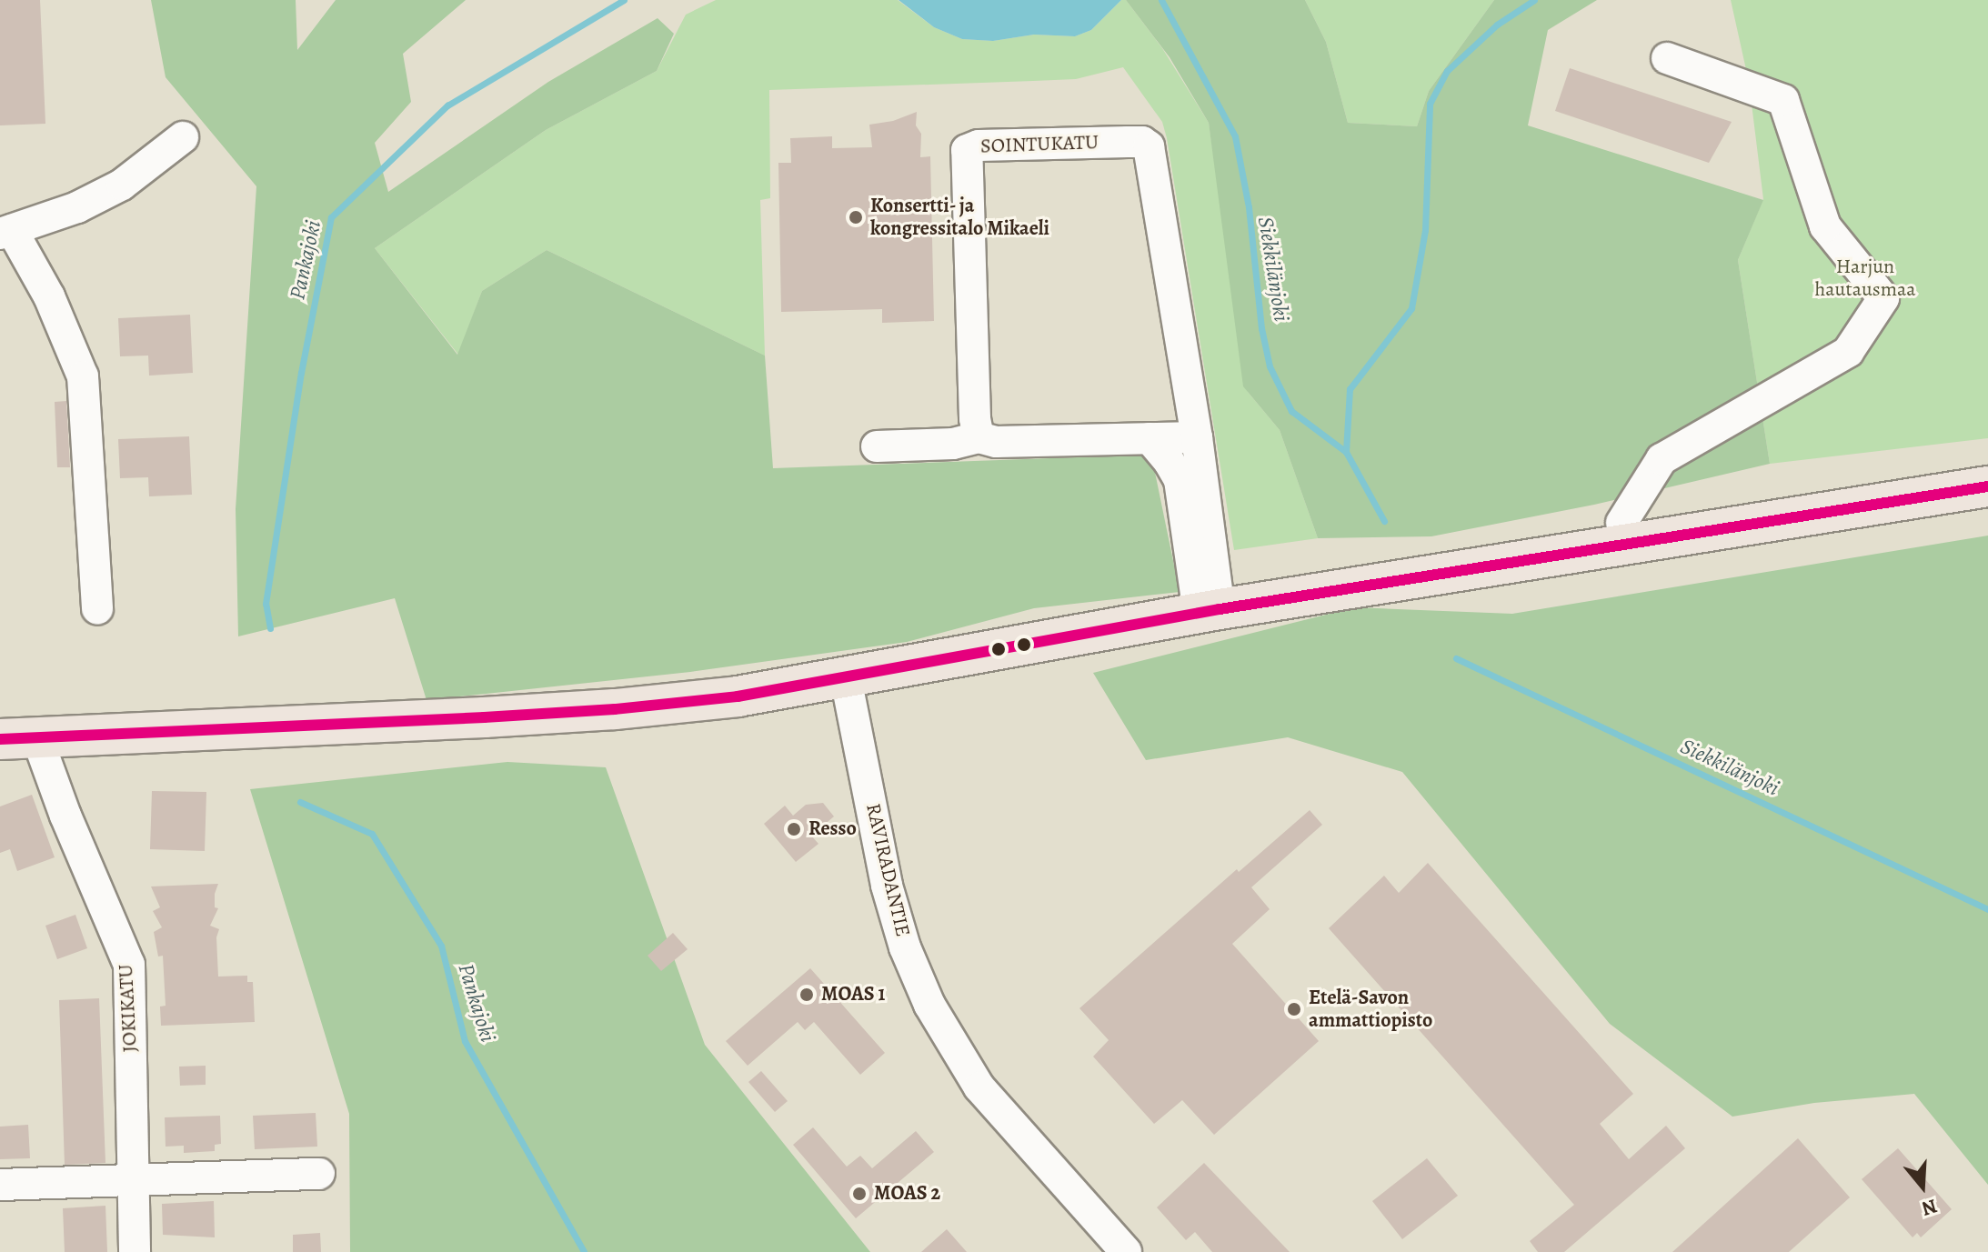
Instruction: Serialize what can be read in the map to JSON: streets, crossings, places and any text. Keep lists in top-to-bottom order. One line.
{"streets":{"street":["SOINTUKATU","RAVIRADANTIE","JOKIKATU"]},"water":["Pankajoki","Siekkilänjoki"],"parks":["Harjun hautausmaa"],"places":["Konsertti- ja kongressitalo Mikaeli","Resso","MOAS 1","Etelä-Savon ammattiopisto","MOAS 2"],"north":"bottom"}
